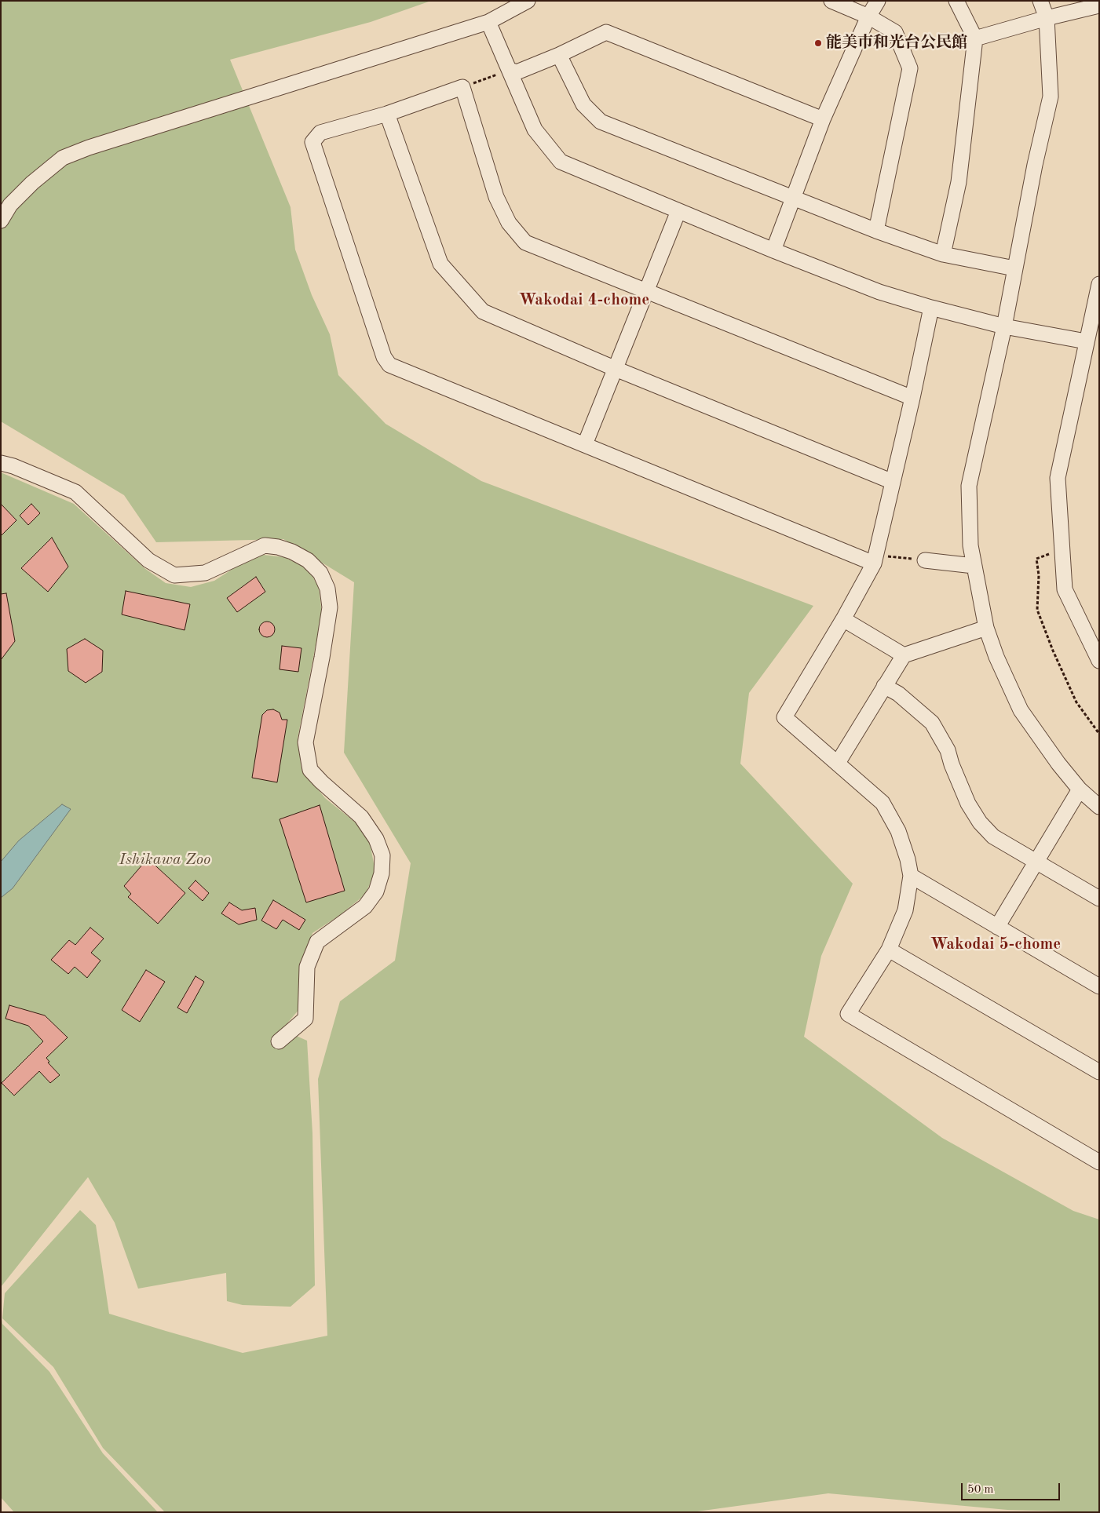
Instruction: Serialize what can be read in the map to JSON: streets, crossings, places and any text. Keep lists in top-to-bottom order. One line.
{"districts":["Wakodai 4-chome","Wakodai 5-chome"],"parks":["Ishikawa Zoo"],"places":["能美市和光台公民館"],"scale_bar":"50 m"}
